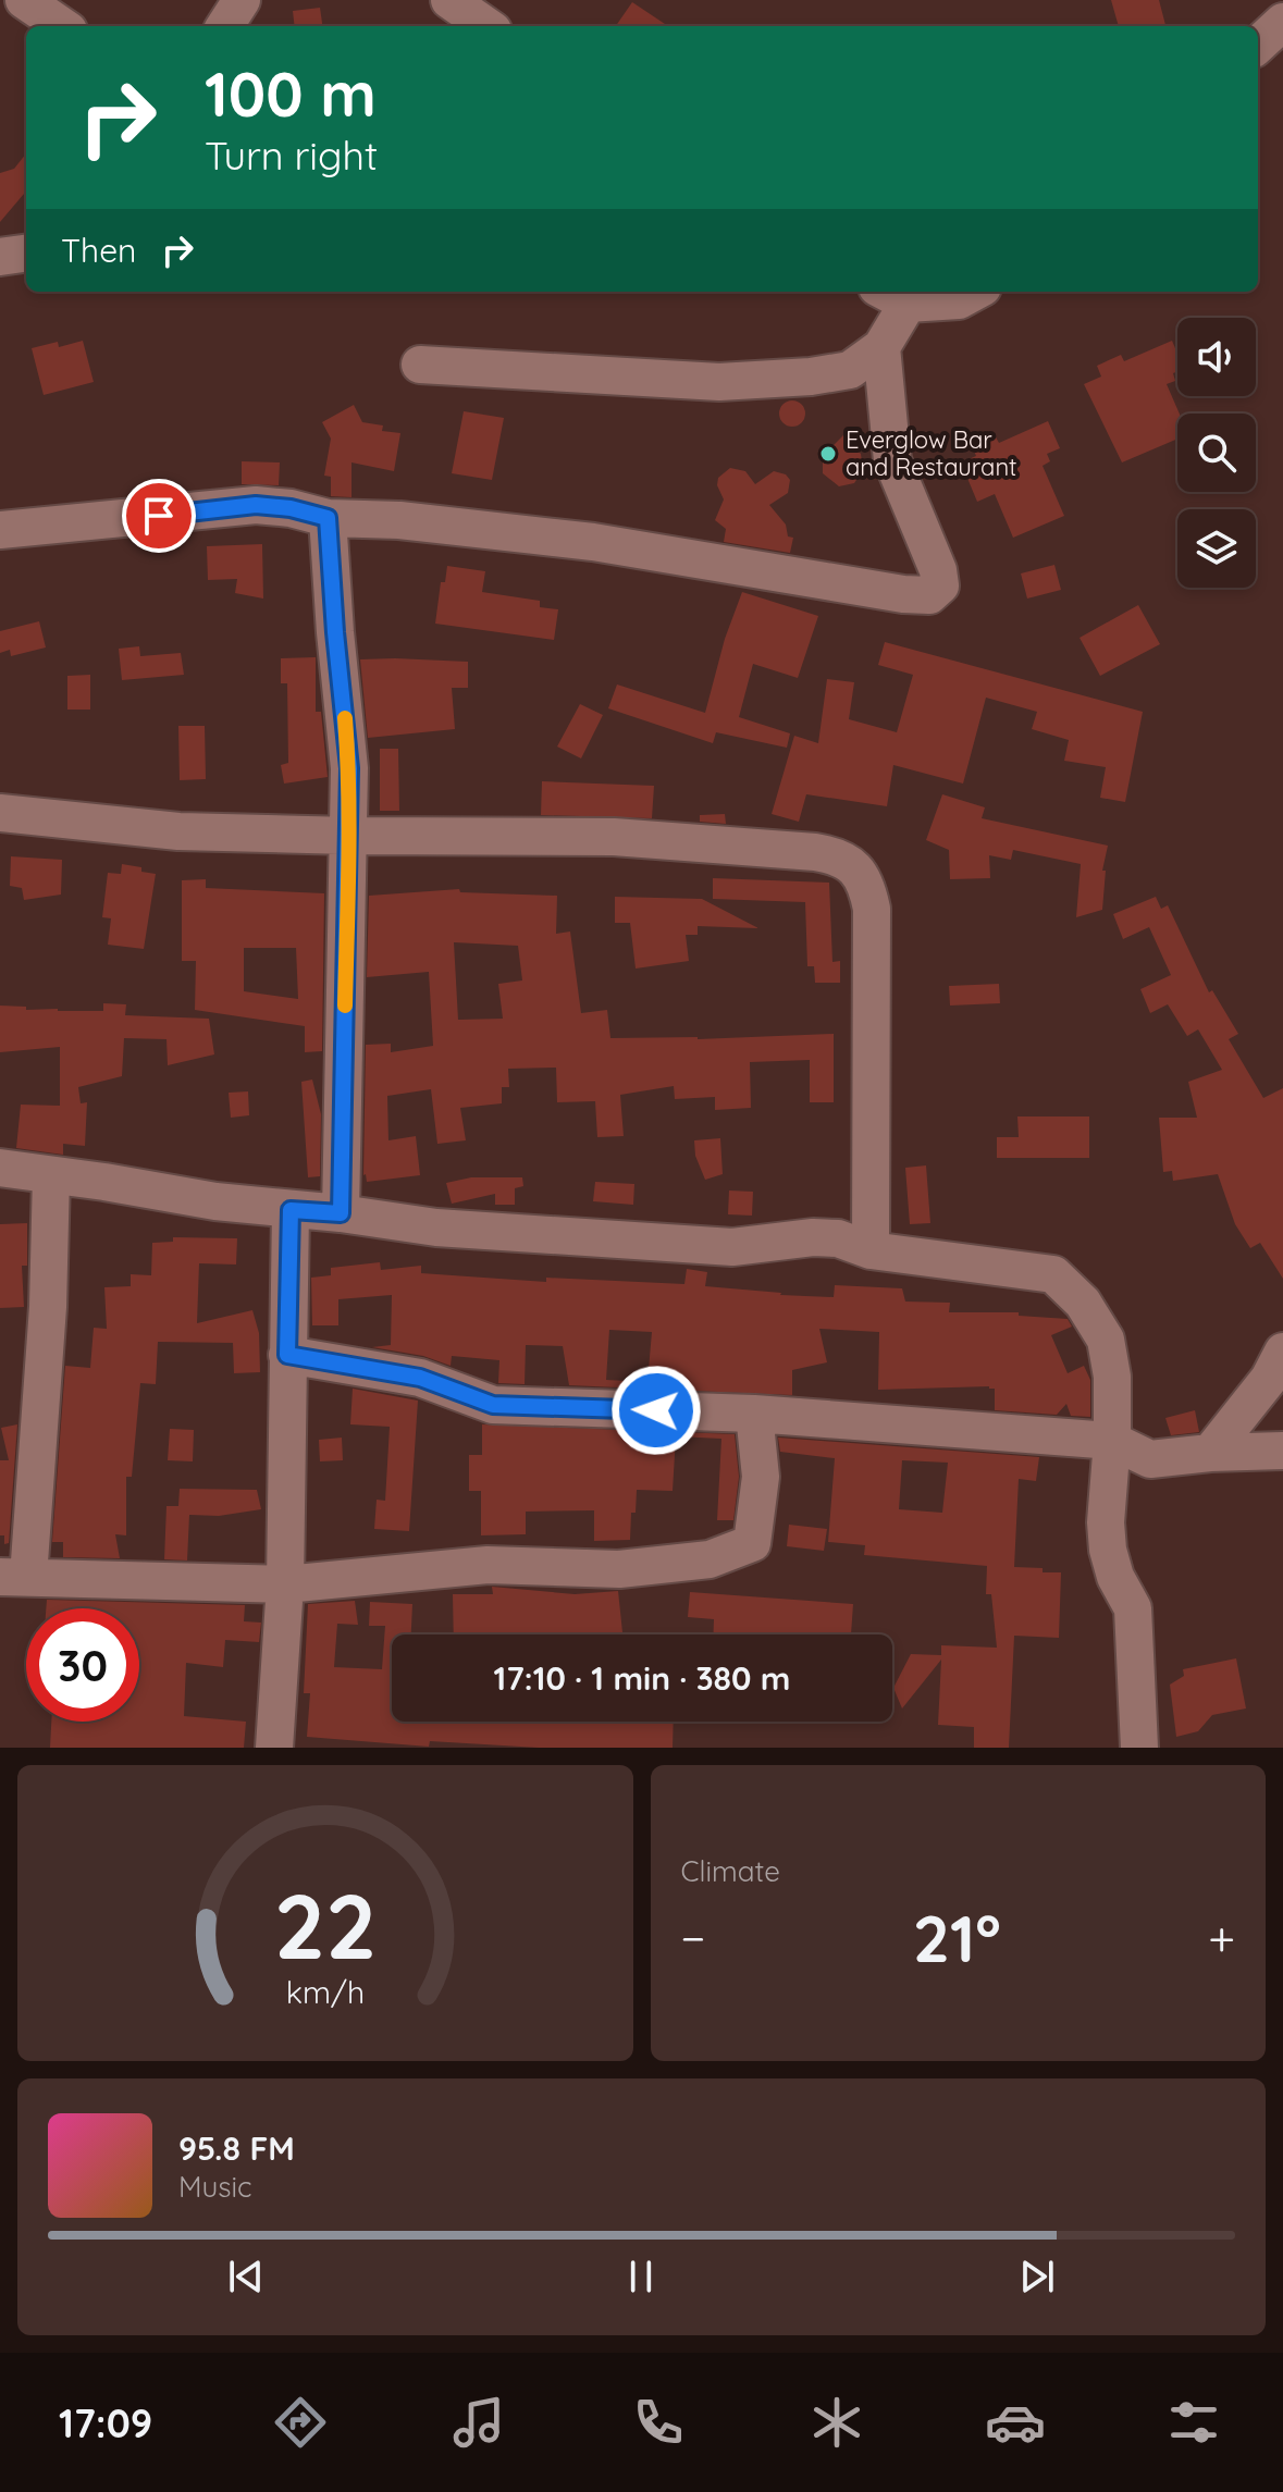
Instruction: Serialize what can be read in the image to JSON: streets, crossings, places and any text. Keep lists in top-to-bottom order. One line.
{"places":["Everglow Bar and Restaurant"],"page":{"turn":["100 m","Turn right"],"then":"Then","limit":"30","trip":"17:10 · 1 min · 380 m","tile":"Climate","heat":["−","21°","+"],"song":["95.8 FM","Music"],"tabs":"17:09","gauge":["22","km/h"]}}
